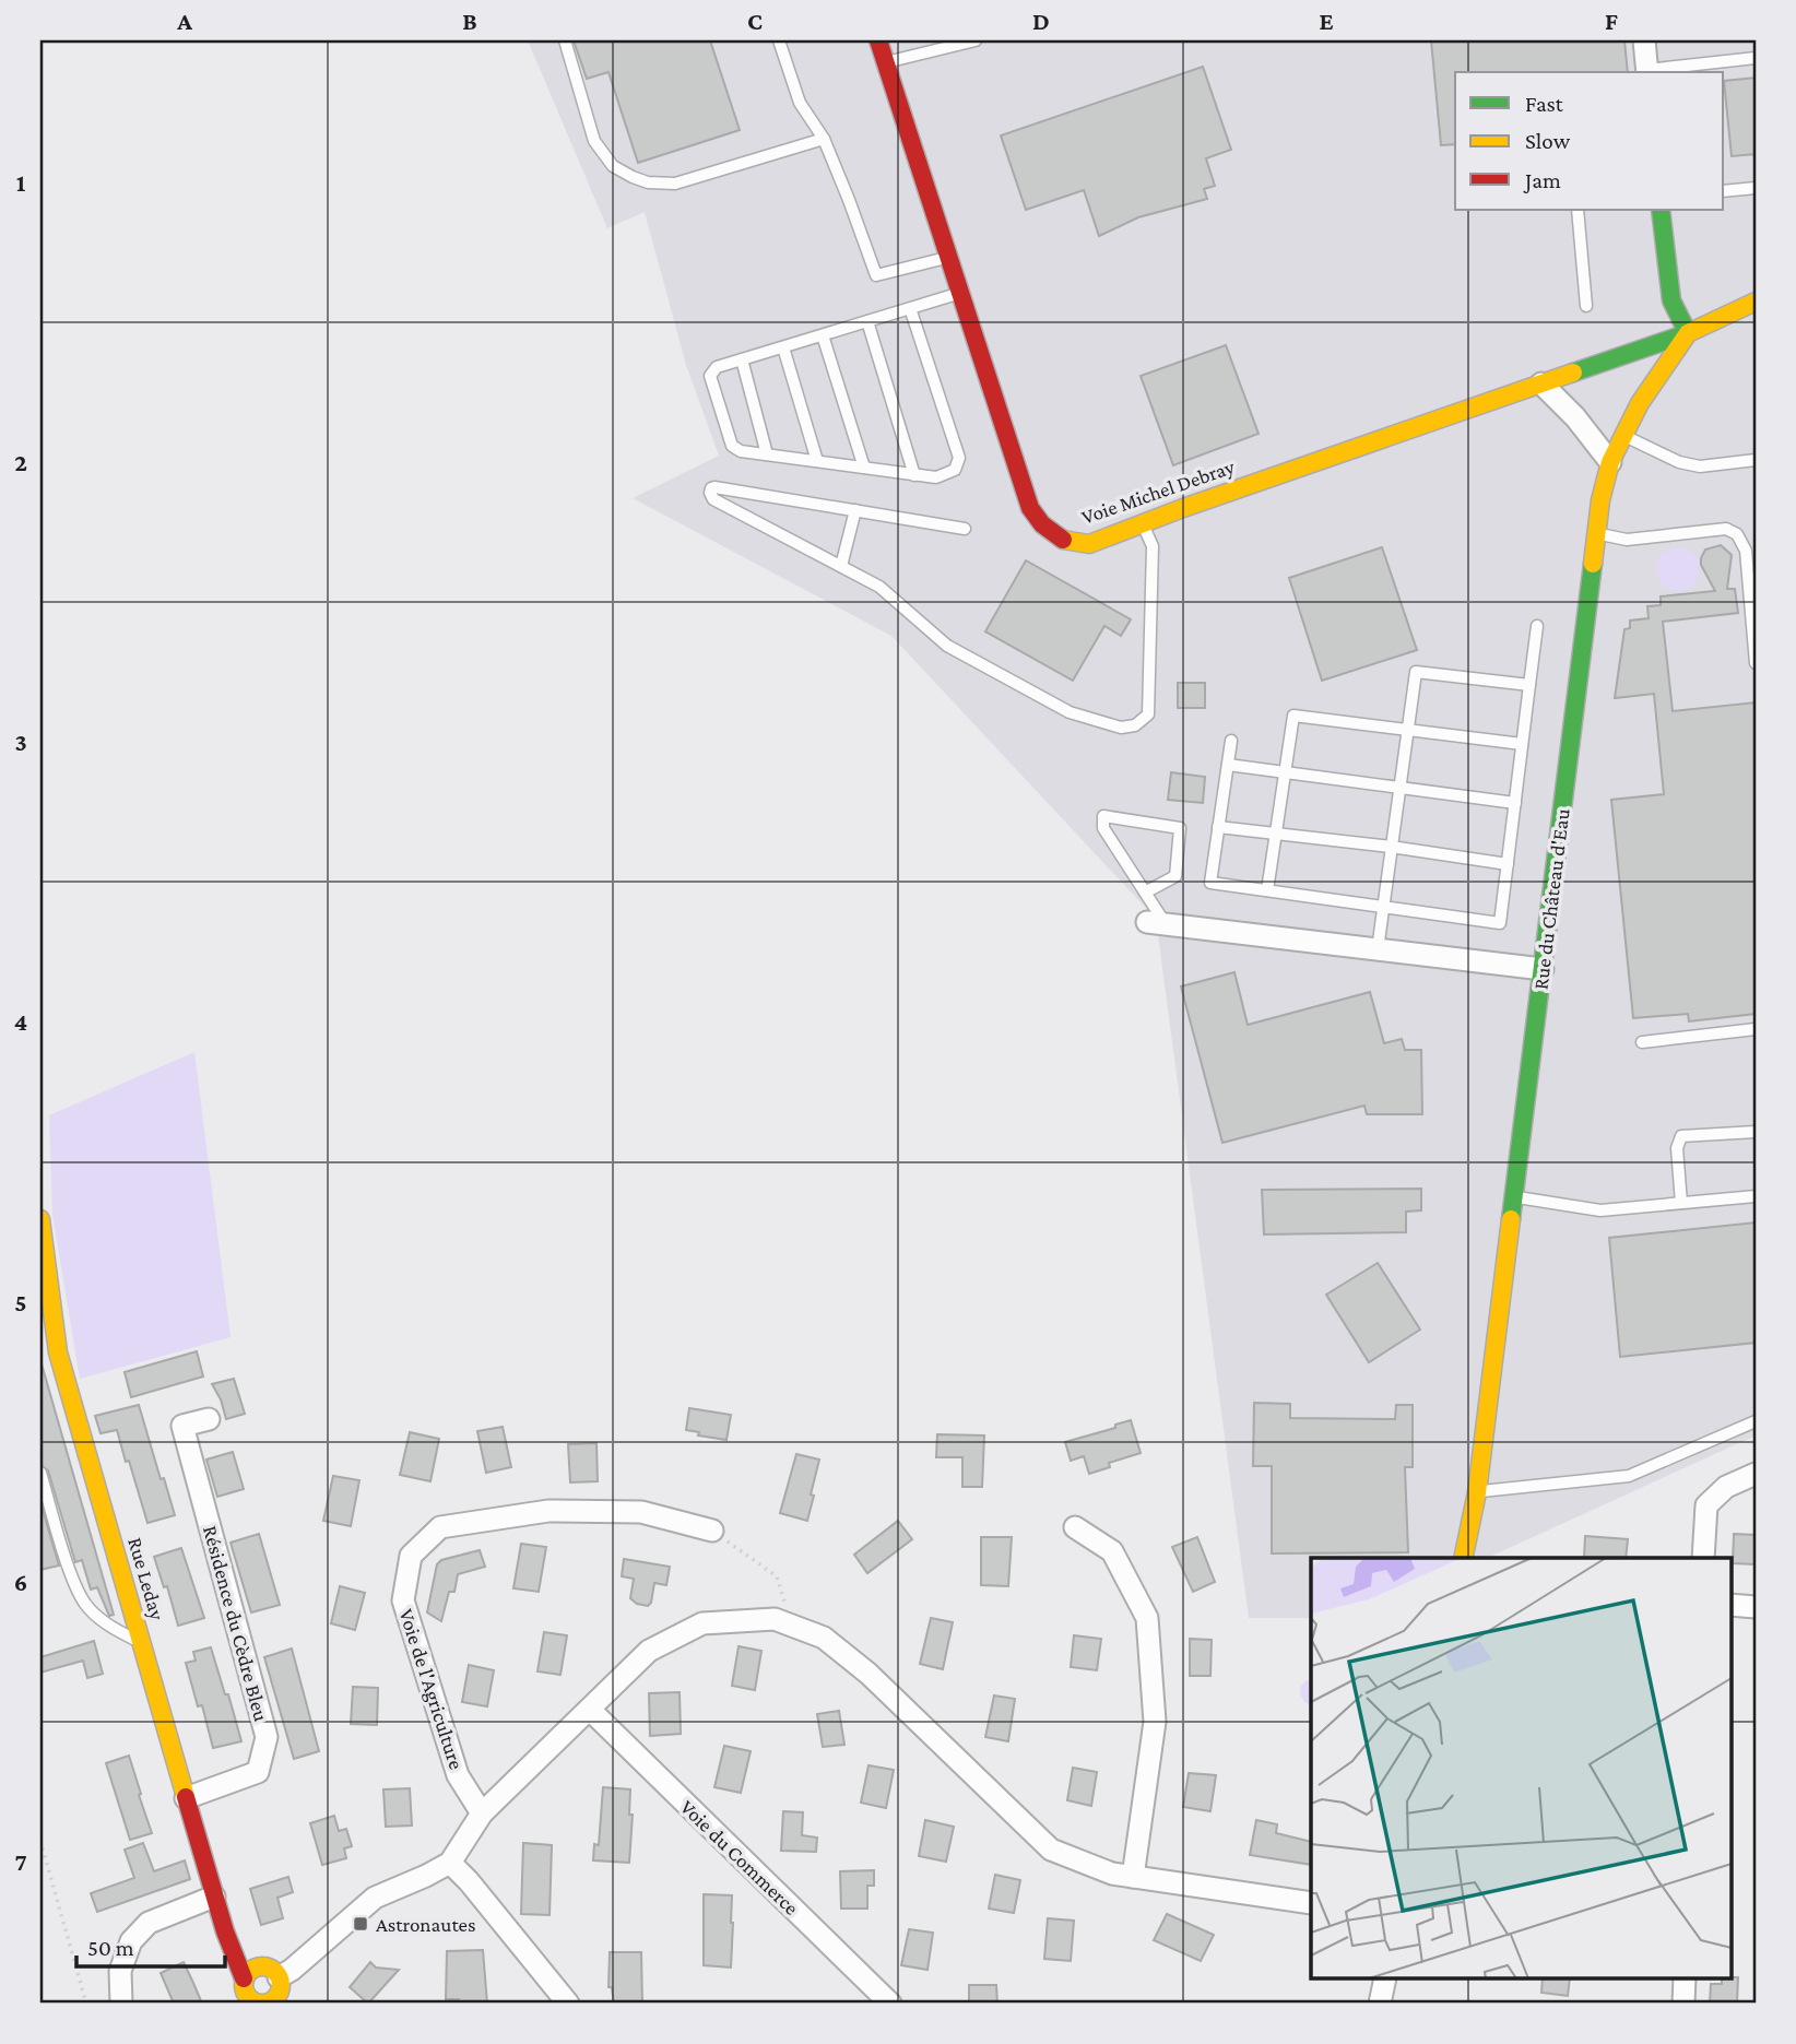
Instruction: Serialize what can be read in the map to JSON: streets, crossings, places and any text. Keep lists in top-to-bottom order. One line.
{"streets":{"street":["Voie Michel Debray","Rue du Château d'Eau","Rue Leday","Résidence du Cèdre Bleu","Voie de l'Agriculture","Voie du Commerce"]},"crossings":[["Voie Michel Debray","Rue du Château d'Eau"],["Rue Leday","Résidence du Cèdre Bleu"]],"places":{"transit":["Astronautes"]},"legend":["Fast","Slow","Jam"],"scale_bar":"50 m","grid":{"columns":["A","B","C","D","E","F"],"rows":["1","2","3","4","5","6","7"]}}
